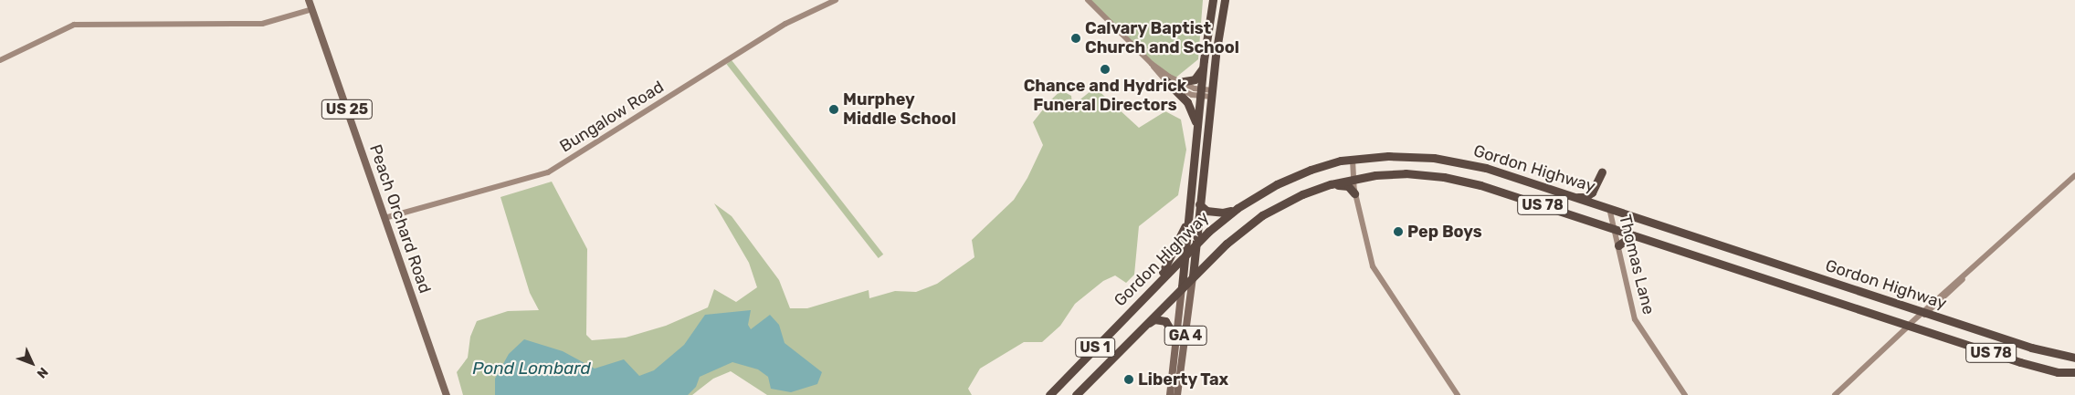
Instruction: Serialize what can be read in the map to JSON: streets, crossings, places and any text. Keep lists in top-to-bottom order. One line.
{"streets":{"highway":["Gordon Highway","US 78","GA 4","US 1"],"main road":["US 25","Peach Orchard Road"],"street":["Bungalow Road","Thomas Lane"]},"crossings":[["Bungalow Road","Peach Orchard Road"],["Gordon Highway","Thomas Lane"],["Gordon Highway","GA 4"],["Gordon Highway","US 1"],["GA 4","US 1"]],"water":["Pond Lombard"],"places":["Calvary Baptist Church and School","Chance and Hydrick Funeral Directors","Murphey Middle School","Pep Boys","Liberty Tax"],"north":"bottom right"}
